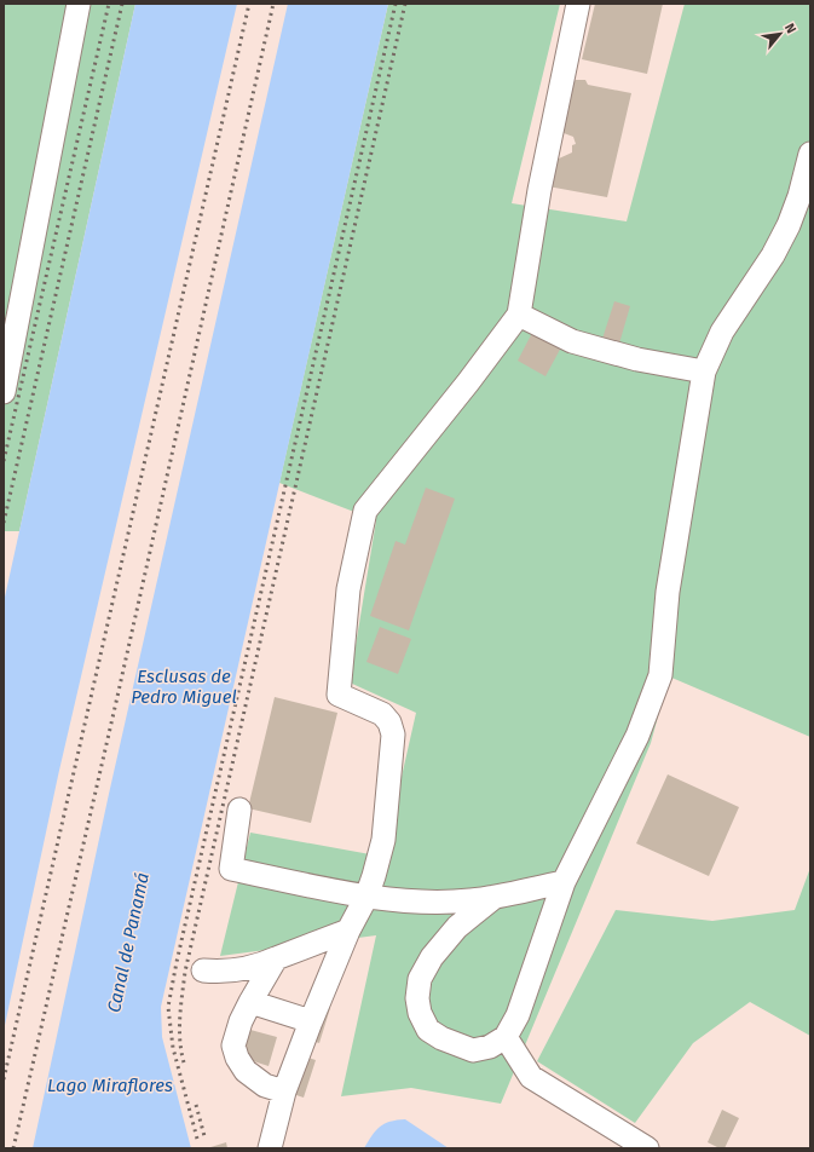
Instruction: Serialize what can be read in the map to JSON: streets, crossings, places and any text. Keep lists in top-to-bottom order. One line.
{"water":["Esclusas de Pedro Miguel","Canal de Panamá","Lago Miraflores"],"north":"top right"}
